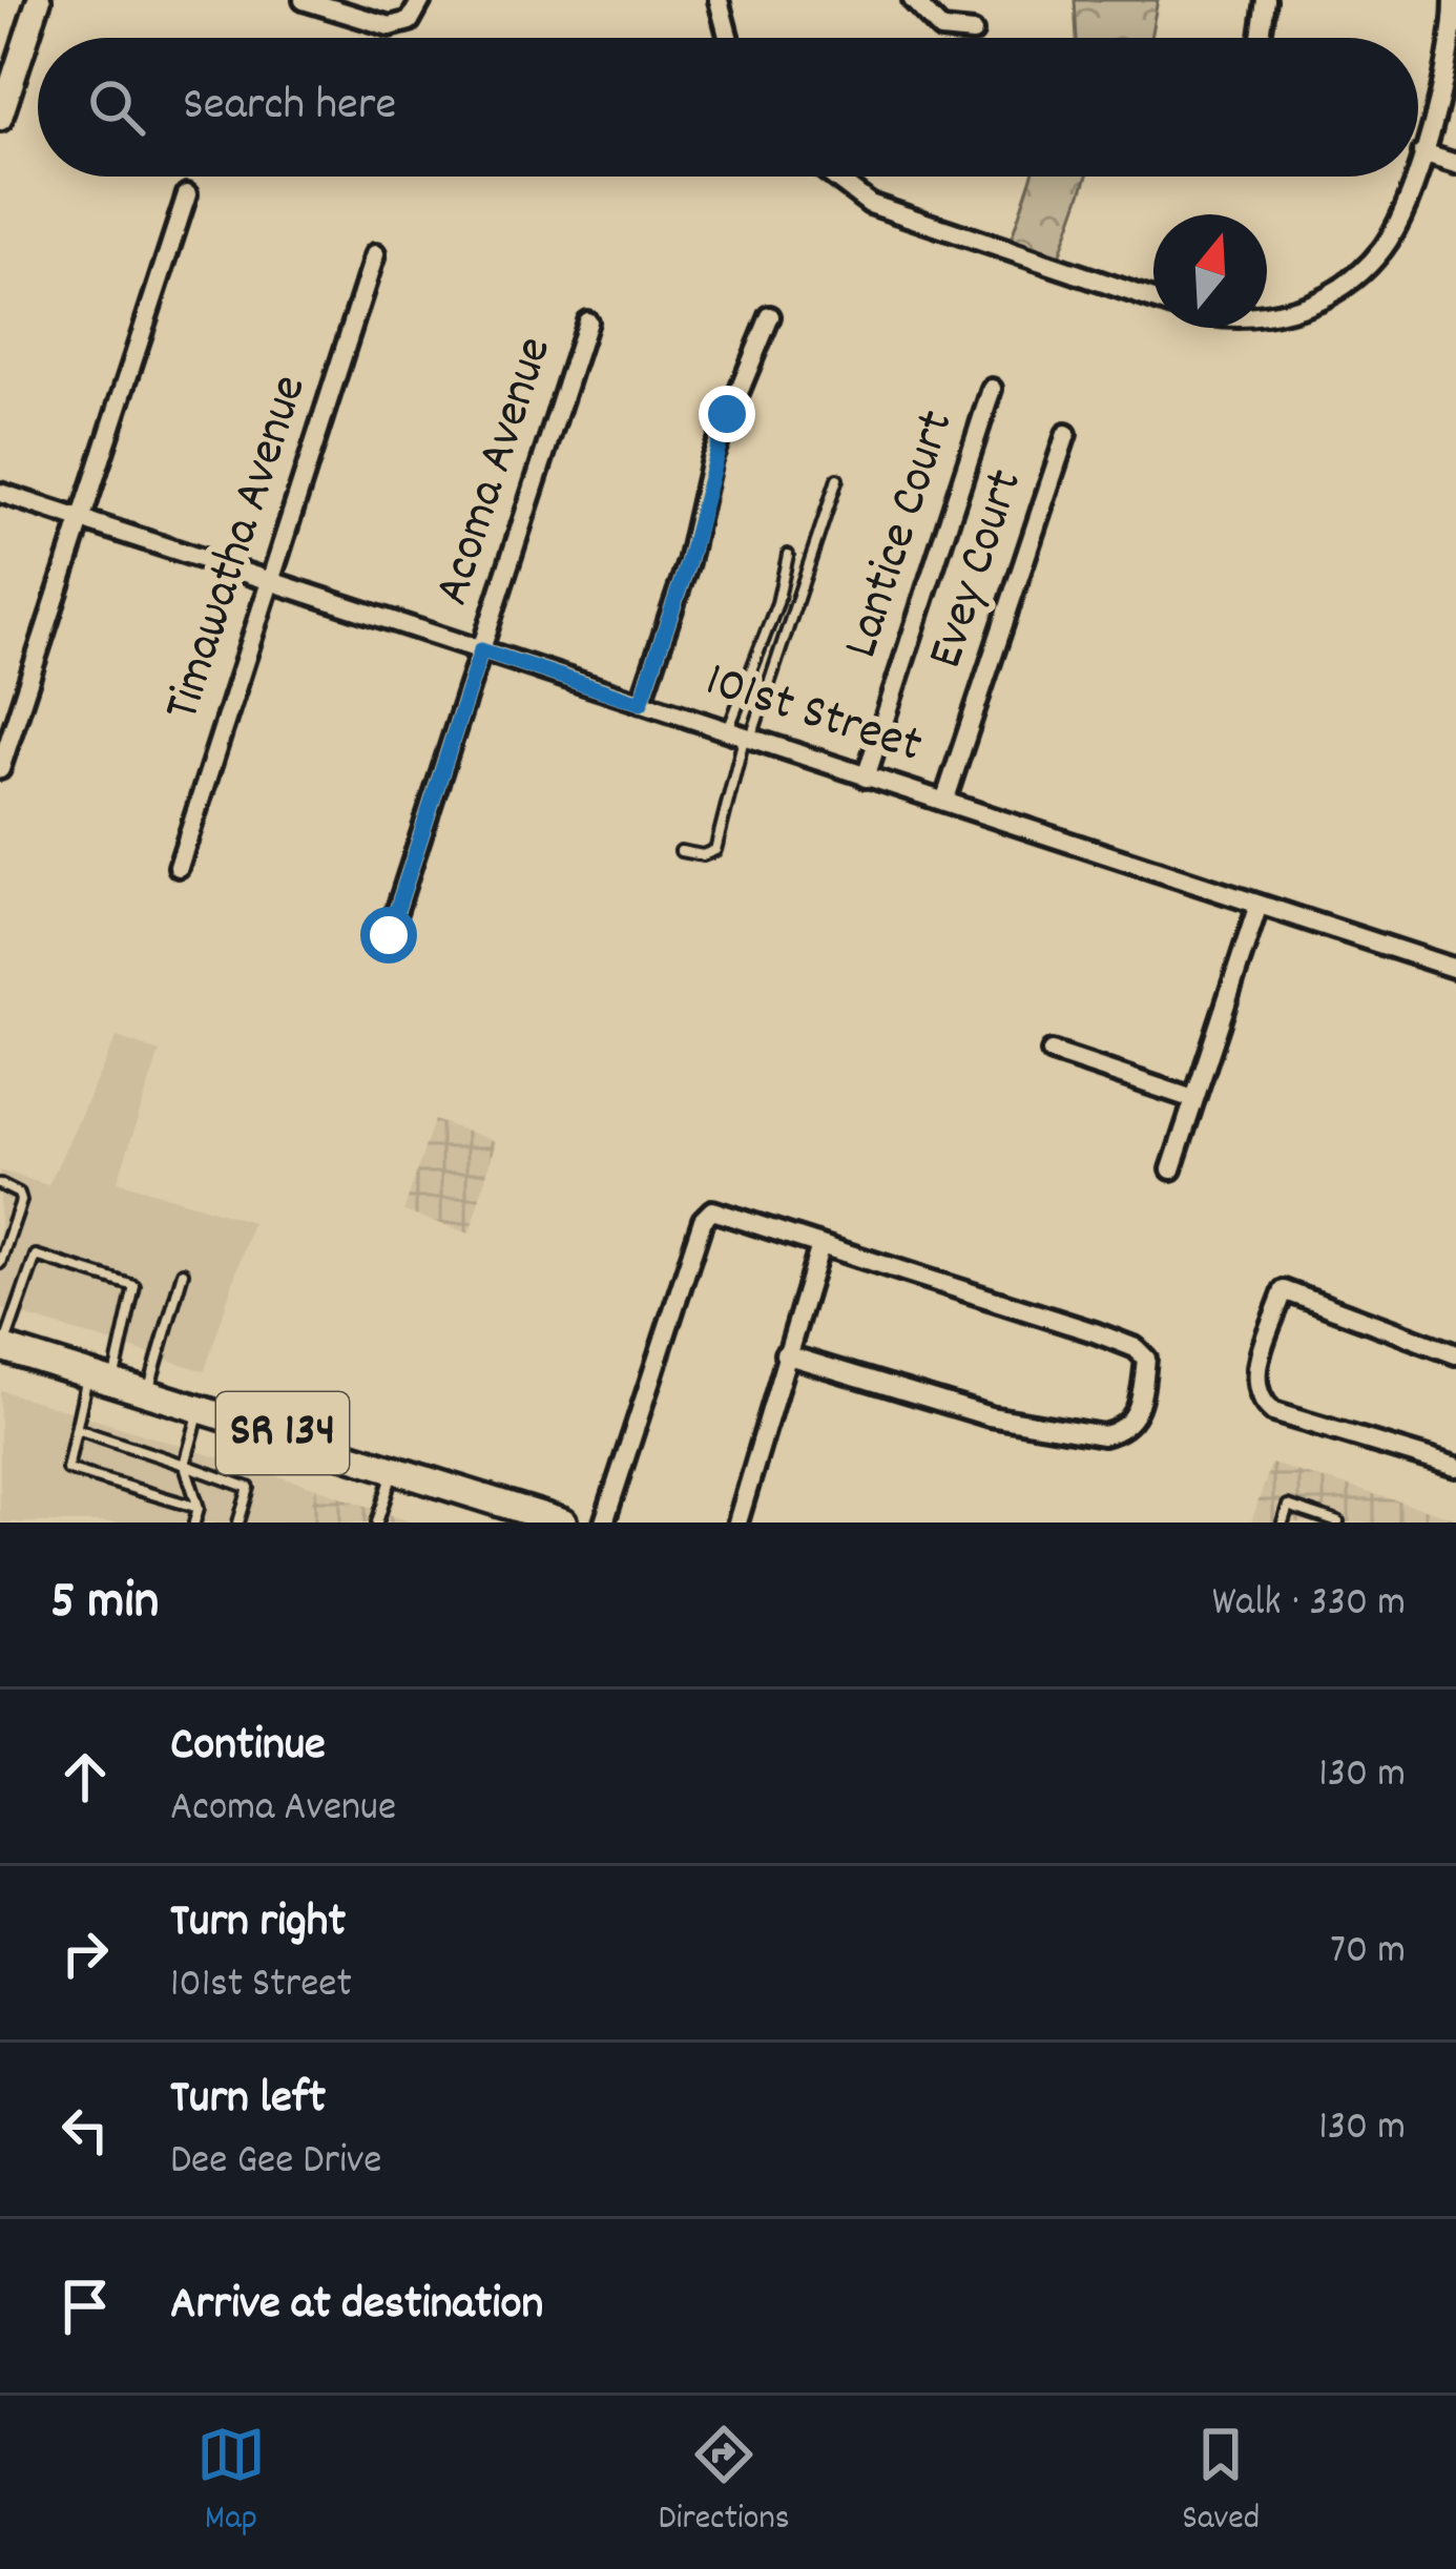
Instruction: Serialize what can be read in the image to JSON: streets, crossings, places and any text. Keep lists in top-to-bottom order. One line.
{"streets":{"main road":["SR 134"],"street":["Acoma Avenue","Lantice Court","Timawatha Avenue","Evey Court","101st Street"]},"crossings":[["Acoma Avenue","101st Street"],["Lantice Court","101st Street"],["Timawatha Avenue","101st Street"],["Evey Court","101st Street"]],"north":"top","page":{"search":"Search here","heading":["5 min","Walk · 330 m"],"list":[["Continue","Acoma Avenue","130 m"],["Turn right","101st Street","70 m"],["Turn left","Dee Gee Drive","130 m"],"Arrive at destination"],"nav":["Map","Directions","Saved"]}}
